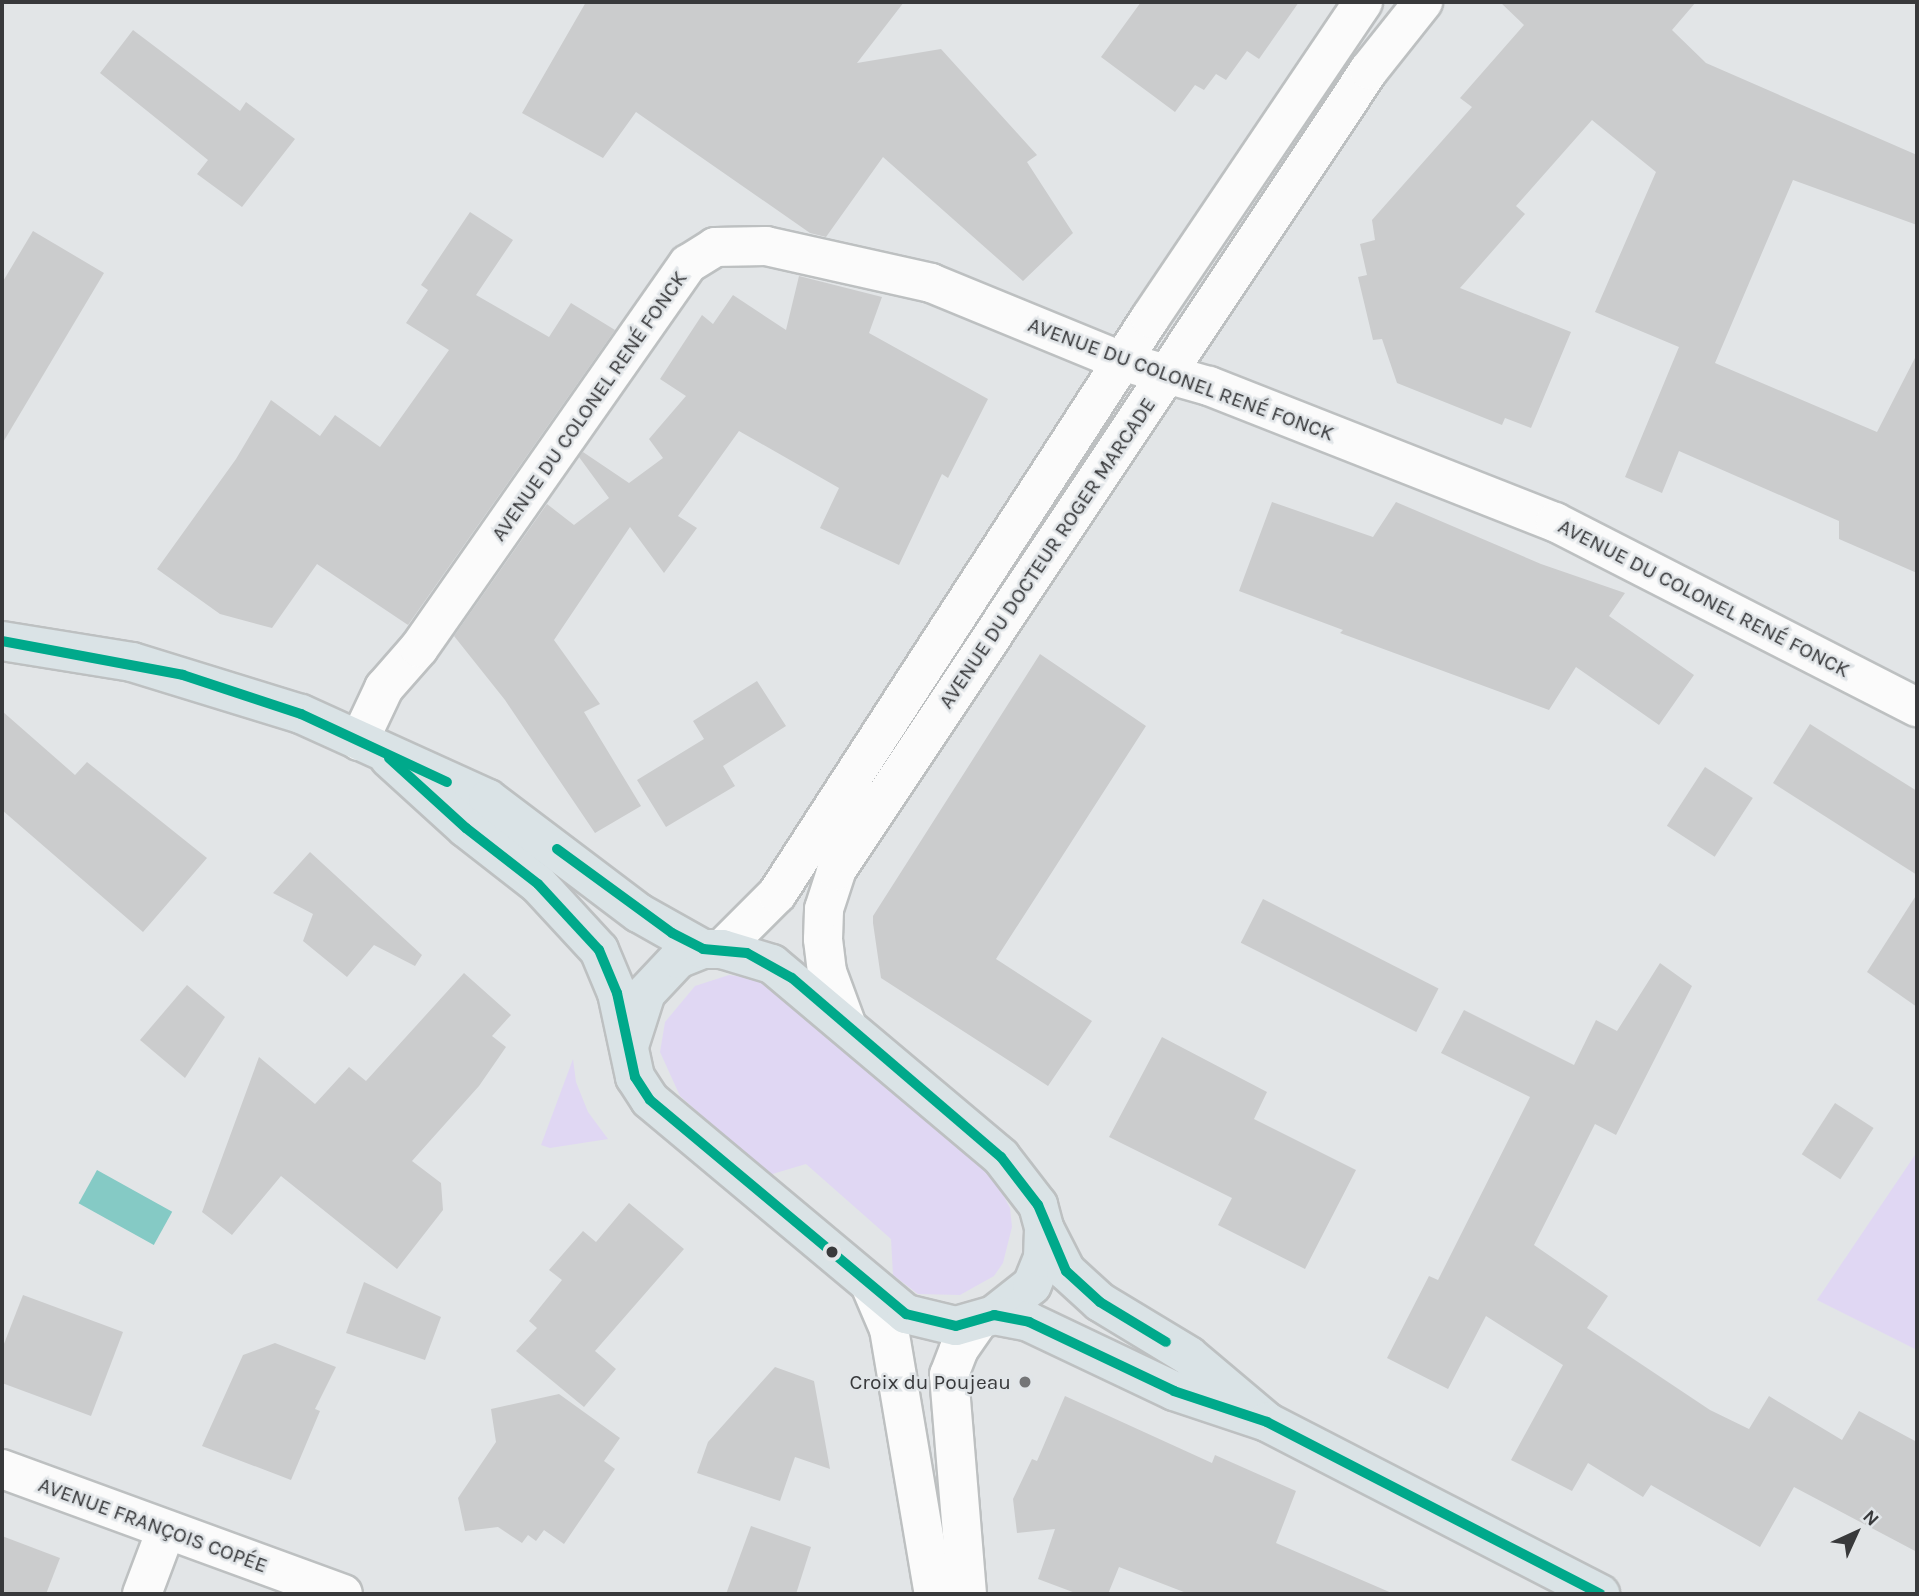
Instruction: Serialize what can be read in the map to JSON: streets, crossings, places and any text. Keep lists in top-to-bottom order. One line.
{"streets":{"street":["AVENUE DU COLONEL RENÉ FONCK","AVENUE DU DOCTEUR ROGER MARCADE","AVENUE FRANÇOIS COPÉE"]},"crossings":[["AVENUE DU COLONEL RENÉ FONCK","AVENUE DU DOCTEUR ROGER MARCADE"]],"places":["Croix du Poujeau"],"north":"top right"}
